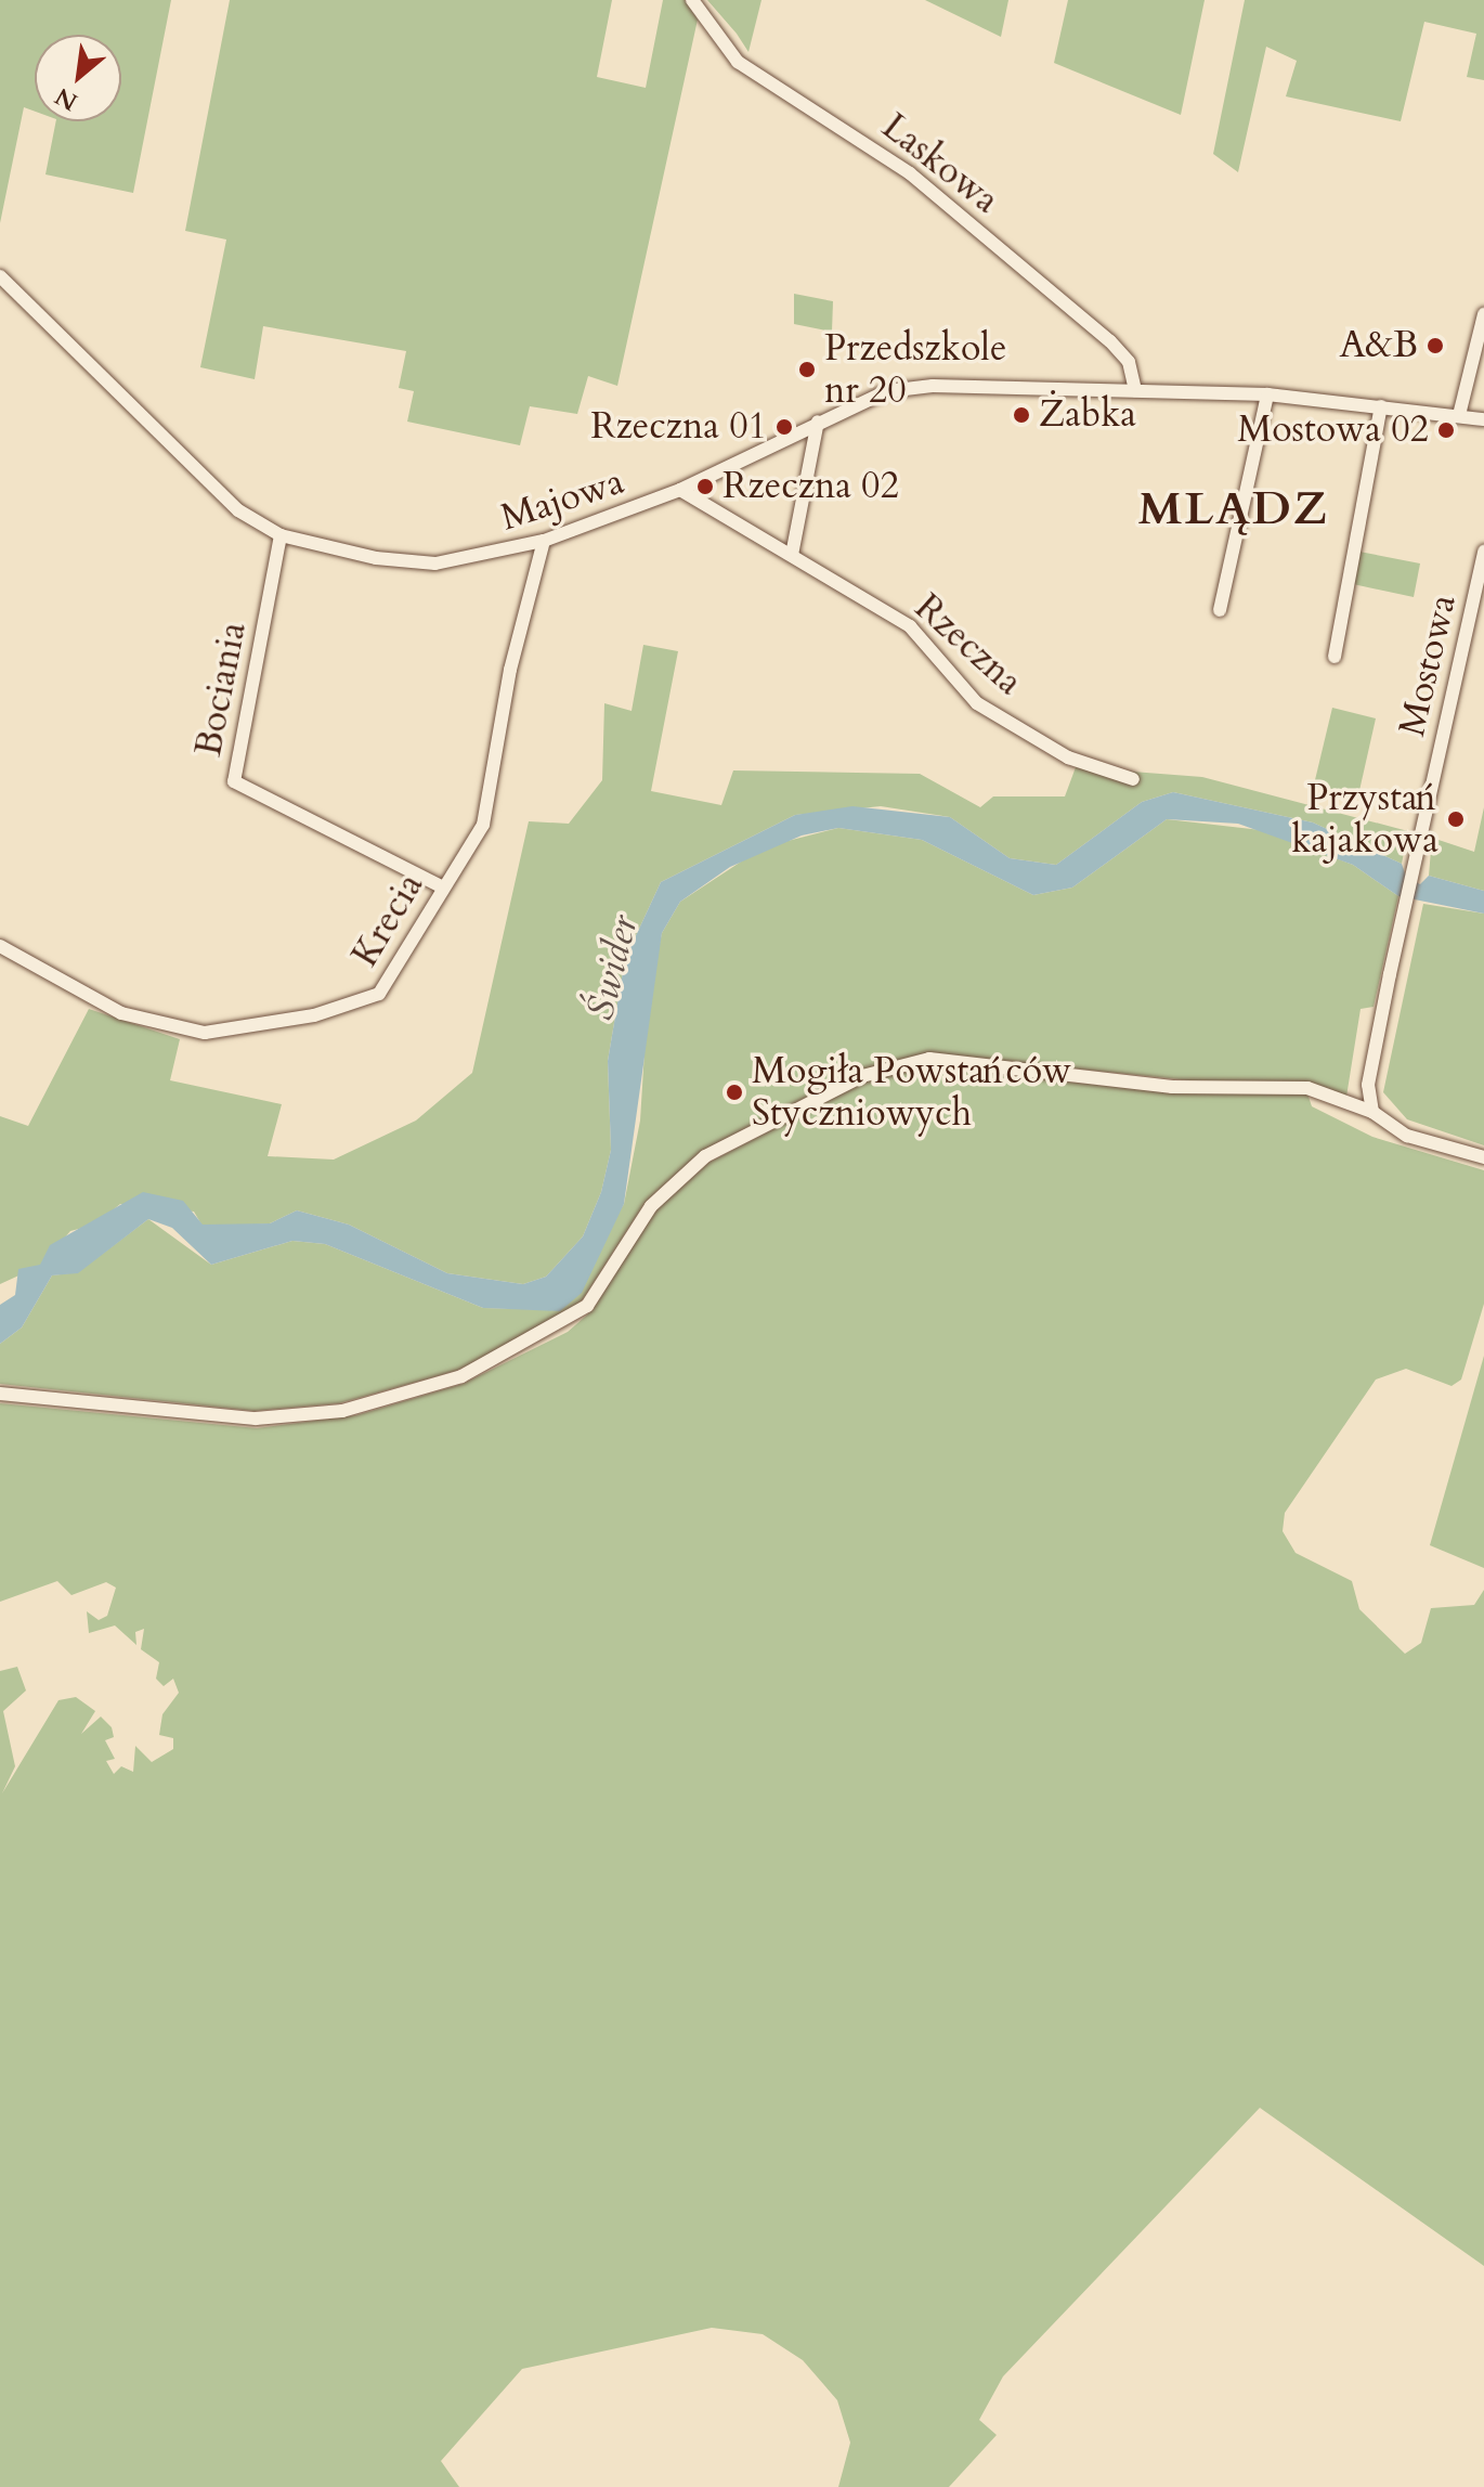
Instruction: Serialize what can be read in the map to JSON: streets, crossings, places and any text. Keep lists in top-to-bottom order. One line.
{"streets":{"street":["Laskowa","Majowa","Rzeczna","Mostowa","Bociania","Krecia"]},"crossings":[["Laskowa","Majowa"],["Majowa","Rzeczna"],["Majowa","Bociania"],["Majowa","Krecia"],["Bociania","Krecia"]],"districts":["MLĄDZ"],"water":["Świder"],"places":["A&B","Przedszkole nr 20","Żabka","Rzeczna 01","Mostowa 02","Rzeczna 02","Przystań kajakowa","Mogiła Powstańców Styczniowych"],"north":"bottom left"}
